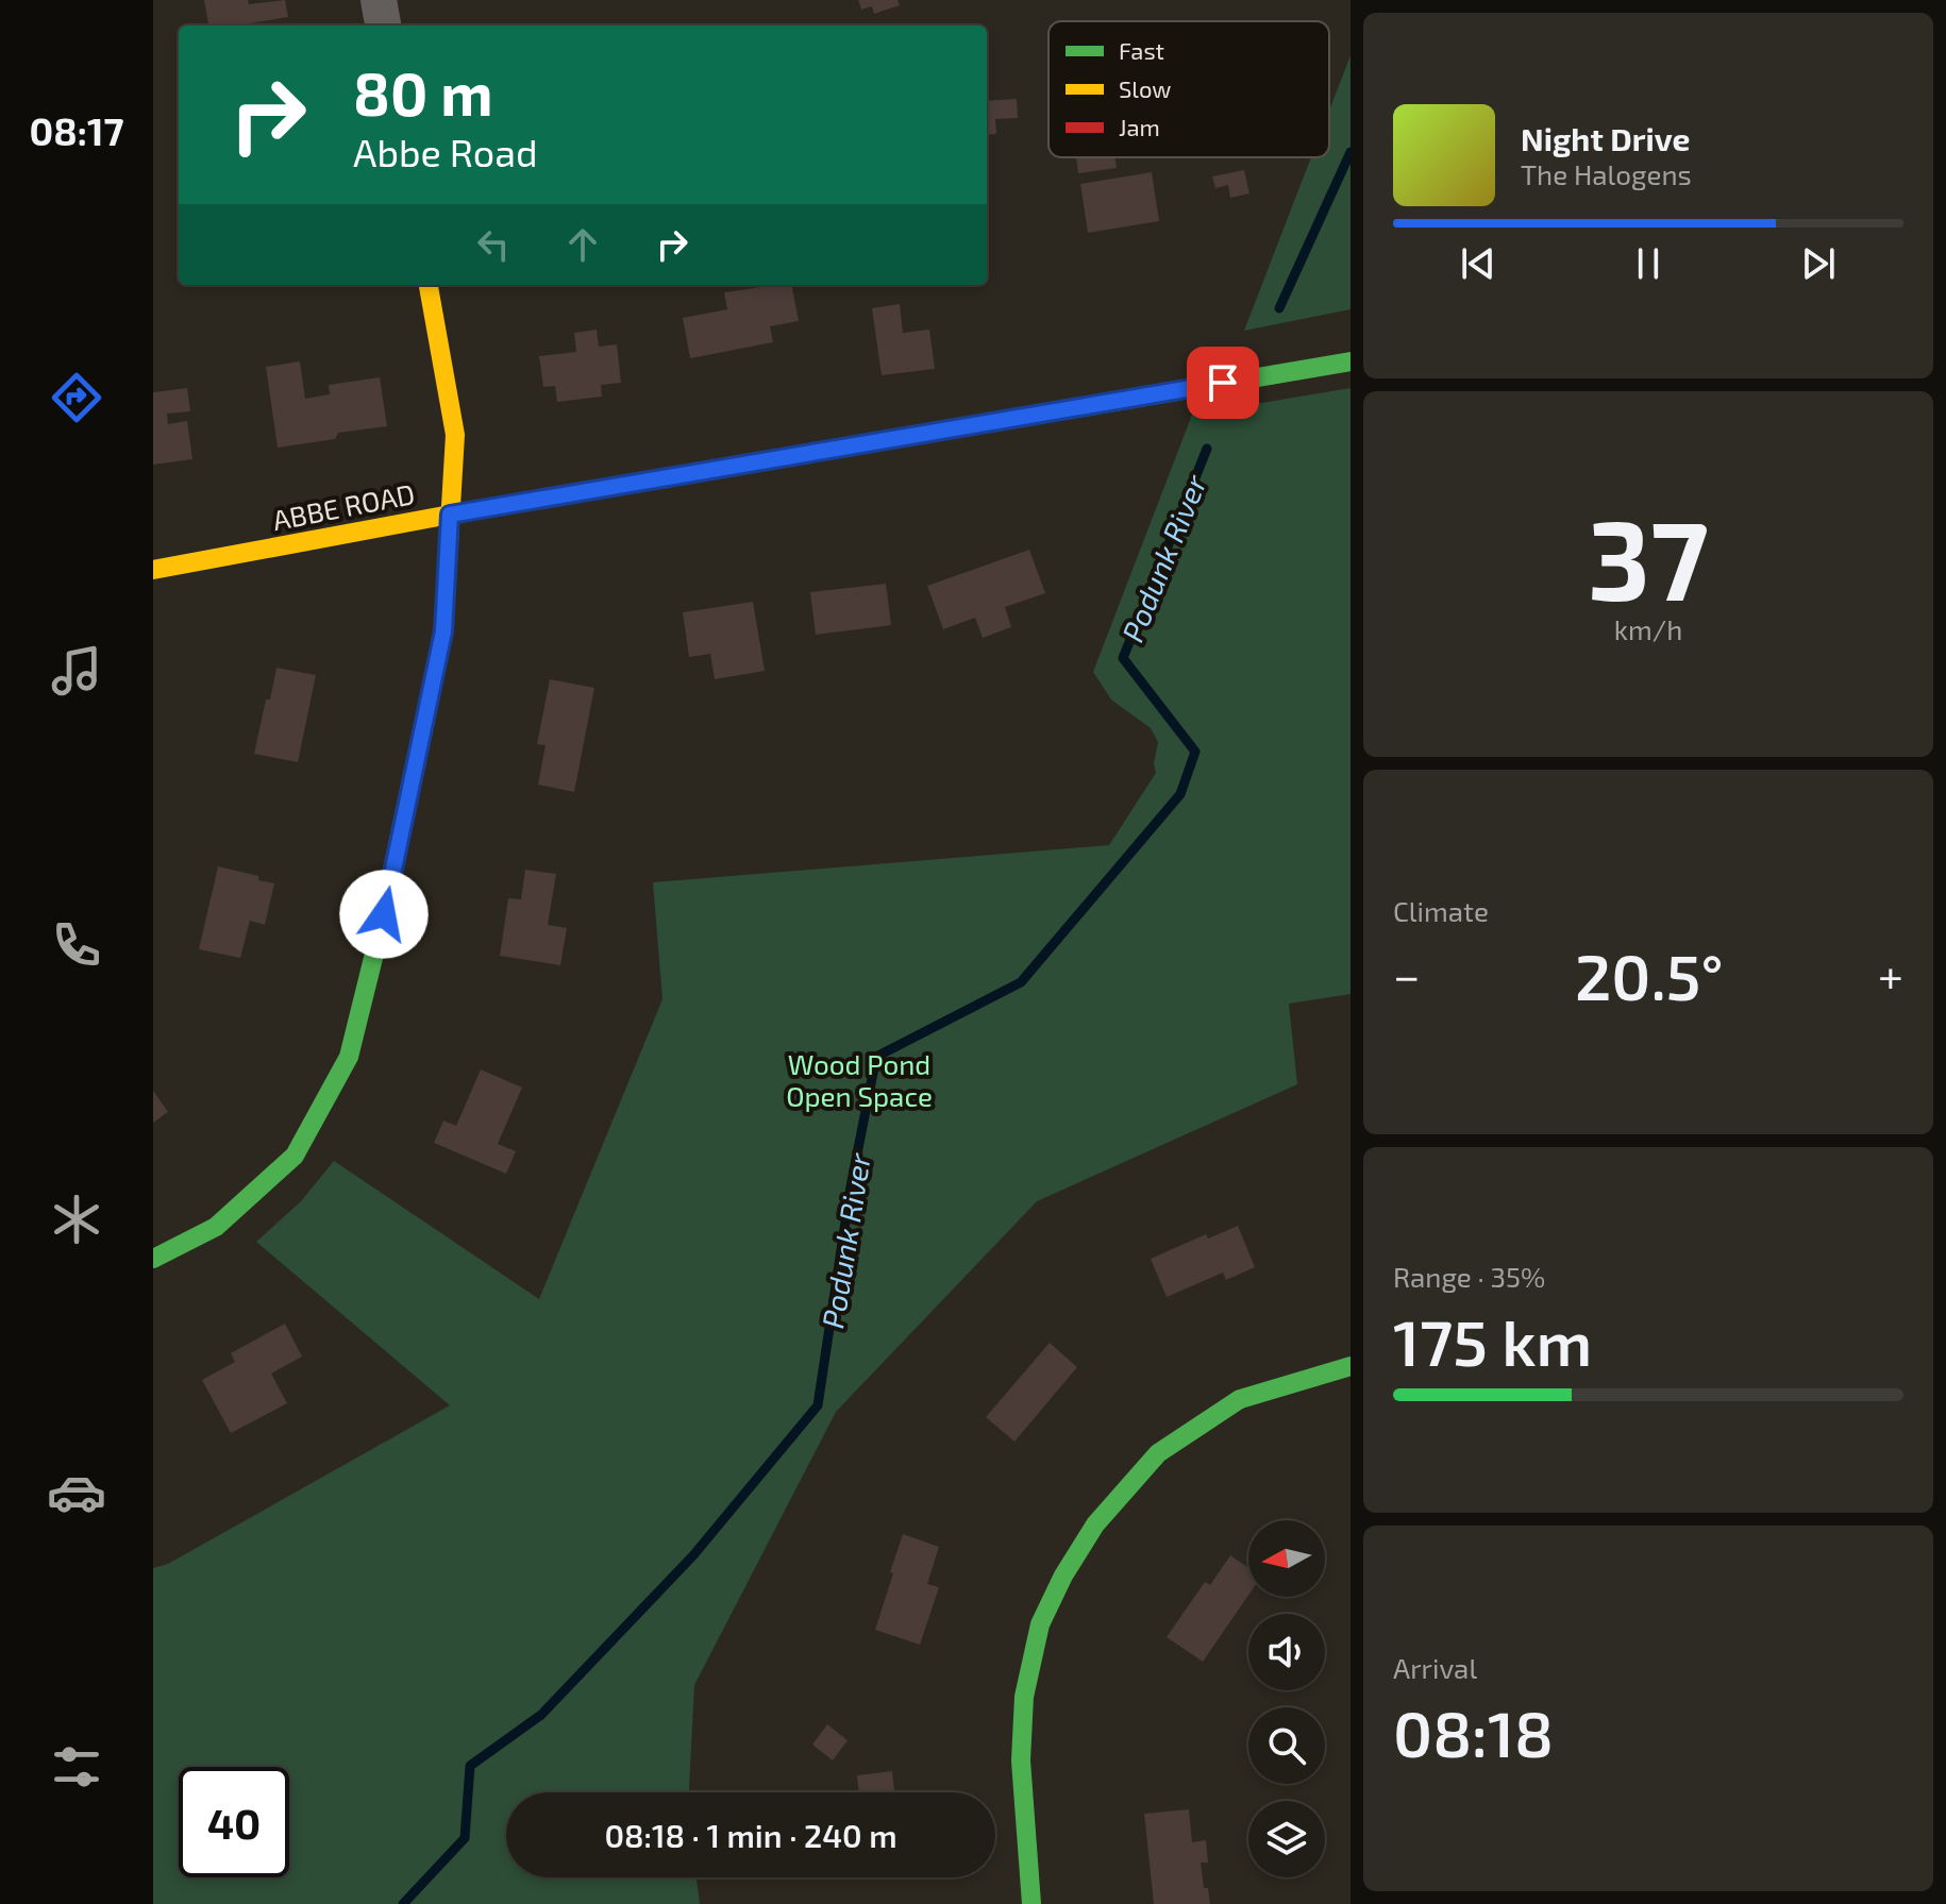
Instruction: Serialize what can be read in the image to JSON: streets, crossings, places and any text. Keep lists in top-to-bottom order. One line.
{"streets":{"street":["ABBE ROAD"]},"water":["Podunk River"],"parks":["Wood Pond Open Space"],"legend":["Fast","Slow","Jam"],"north":"left","page":{"tabs":"08:17","turn":["80 m","Abbe Road"],"song":["Night Drive","The Halogens"],"tile":[["37","km/h"],"Climate",["Range · 35%","175 km"],["Arrival","08:18"]],"heat":["−","20.5°","+"],"limit":"40","trip":"08:18 · 1 min · 240 m"}}
